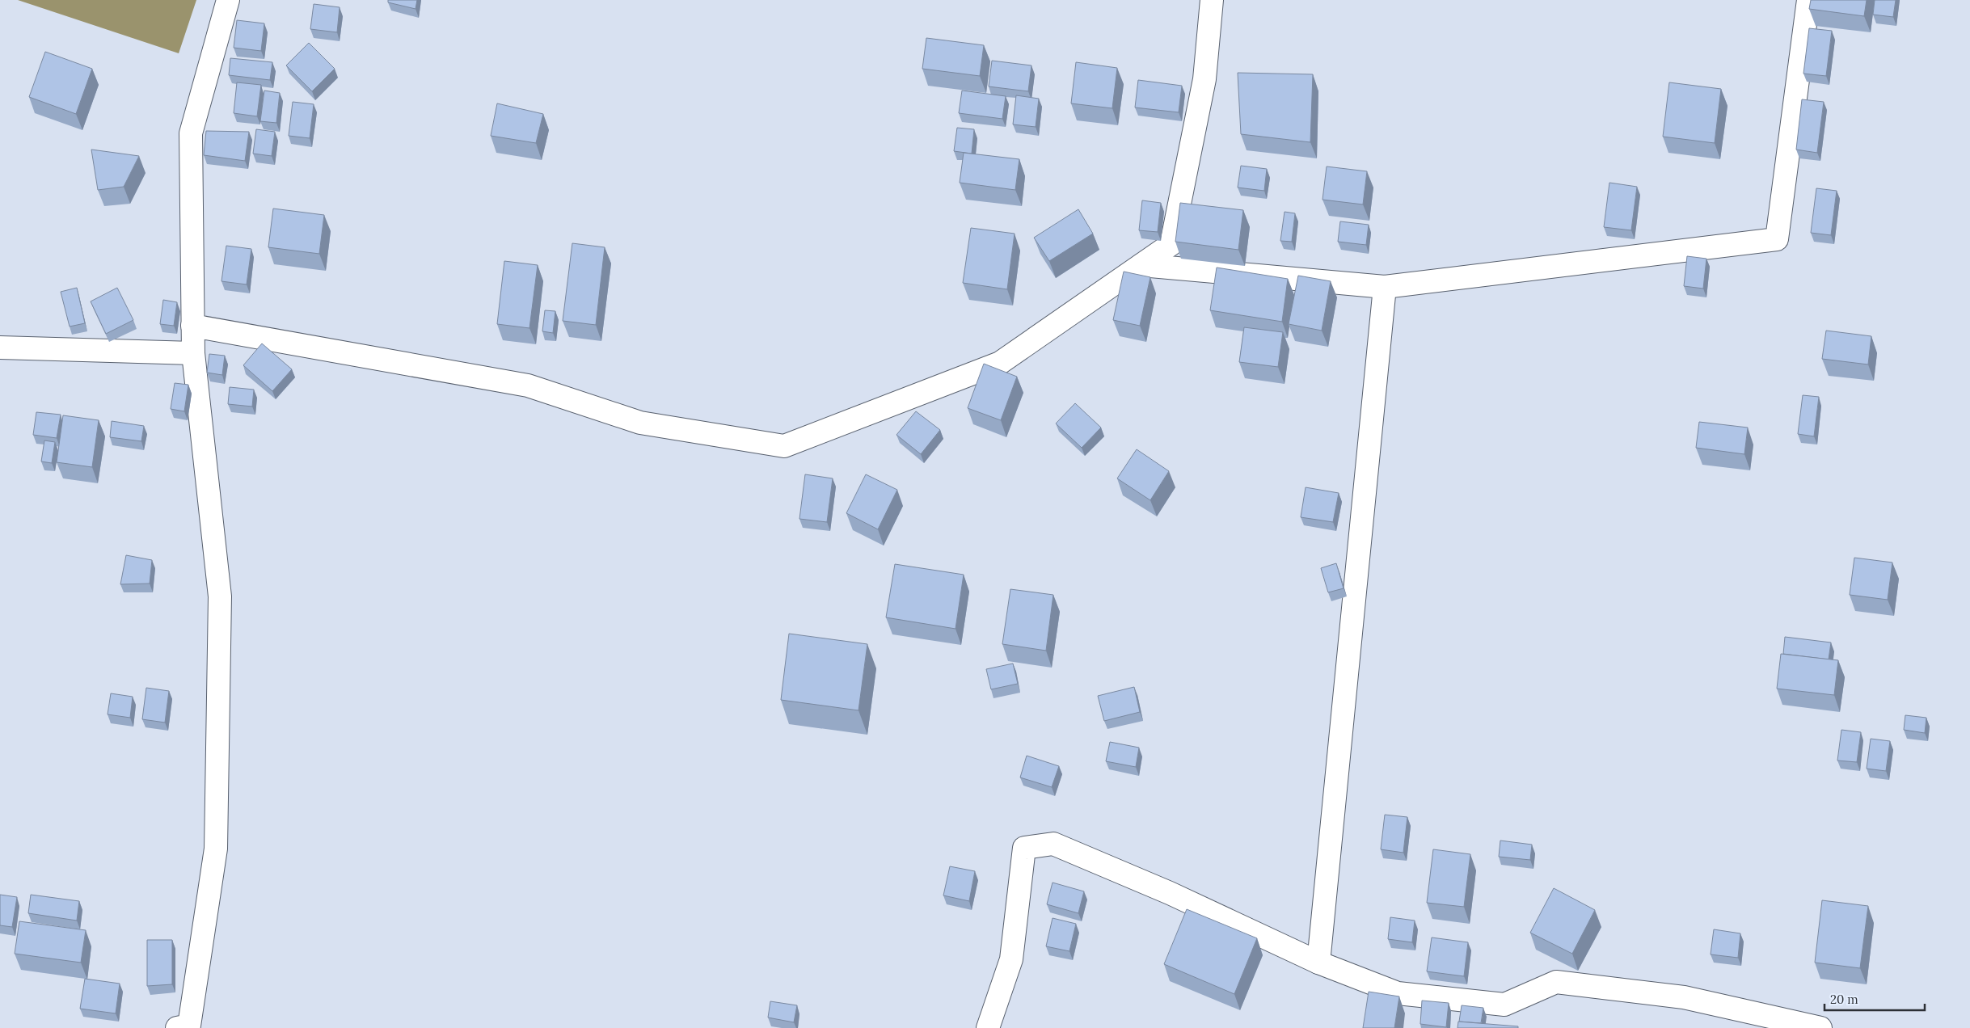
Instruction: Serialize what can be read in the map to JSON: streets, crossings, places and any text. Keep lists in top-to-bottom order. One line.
{"scale_bar":"20 m"}
